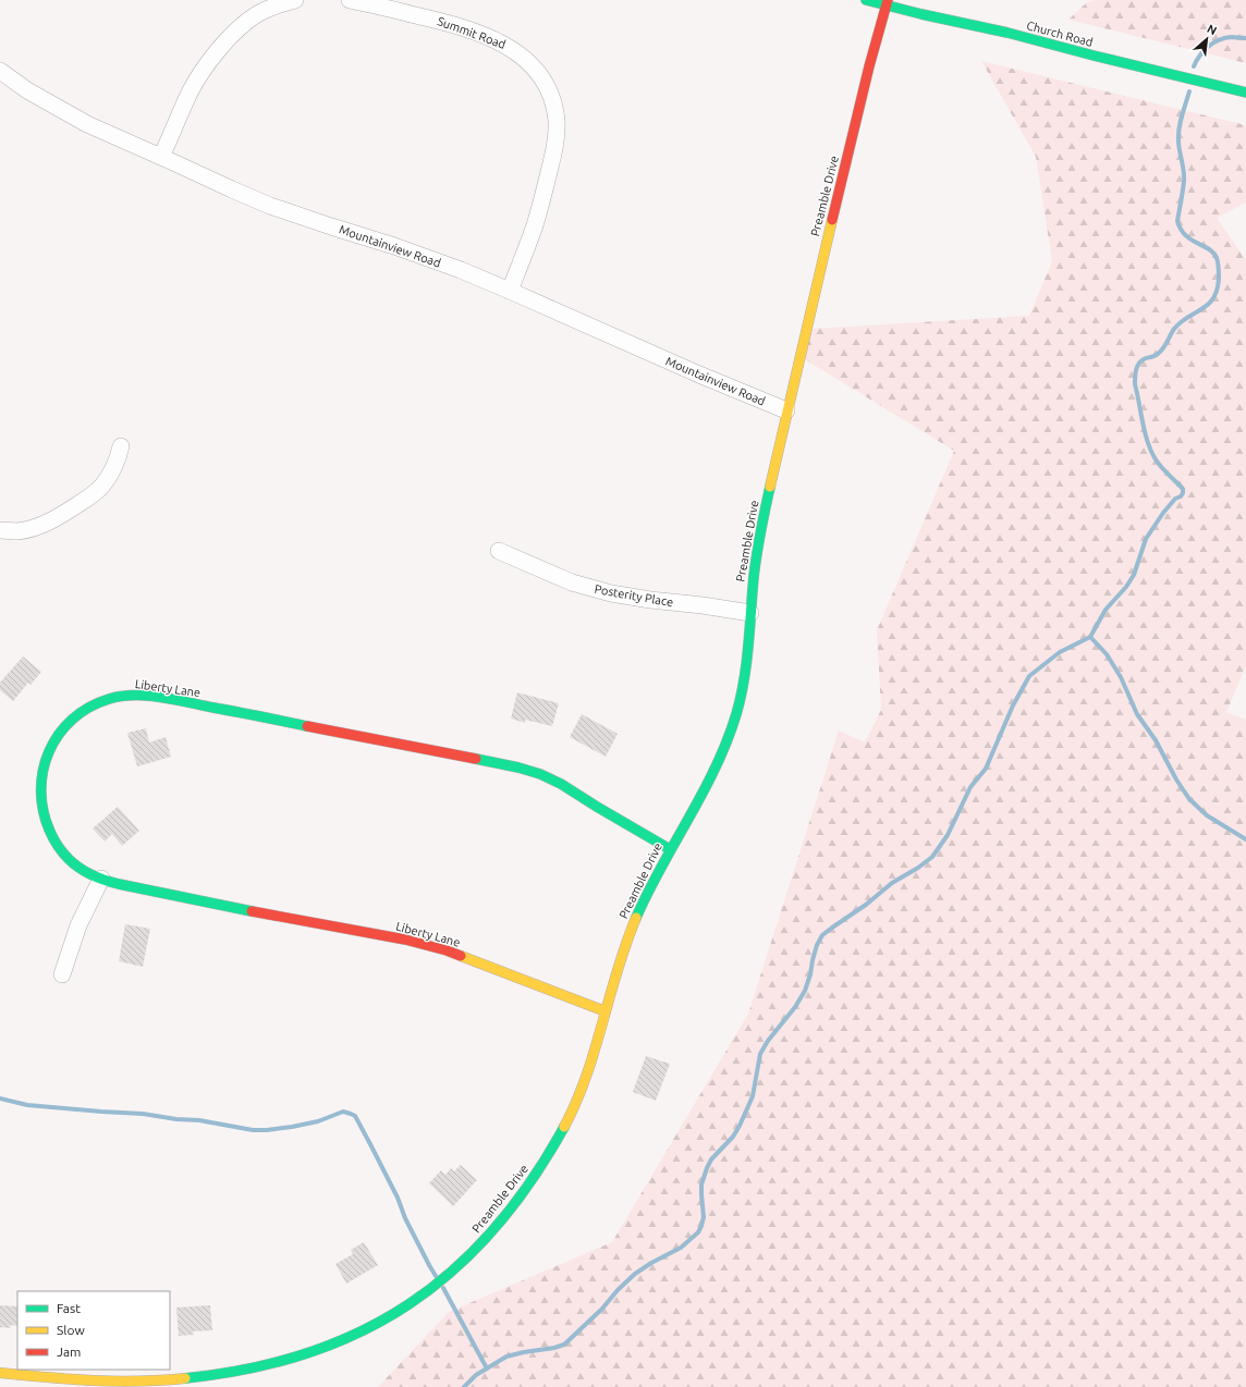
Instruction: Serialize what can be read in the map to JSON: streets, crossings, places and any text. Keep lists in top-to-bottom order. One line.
{"streets":{"street":["Summit Road","Church Road","Preamble Drive","Mountainview Road","Posterity Place","Liberty Lane"]},"crossings":[["Summit Road","Mountainview Road"],["Church Road","Preamble Drive"],["Preamble Drive","Mountainview Road"],["Preamble Drive","Posterity Place"],["Preamble Drive","Liberty Lane"]],"legend":["Fast","Slow","Jam"],"north":"top right"}
